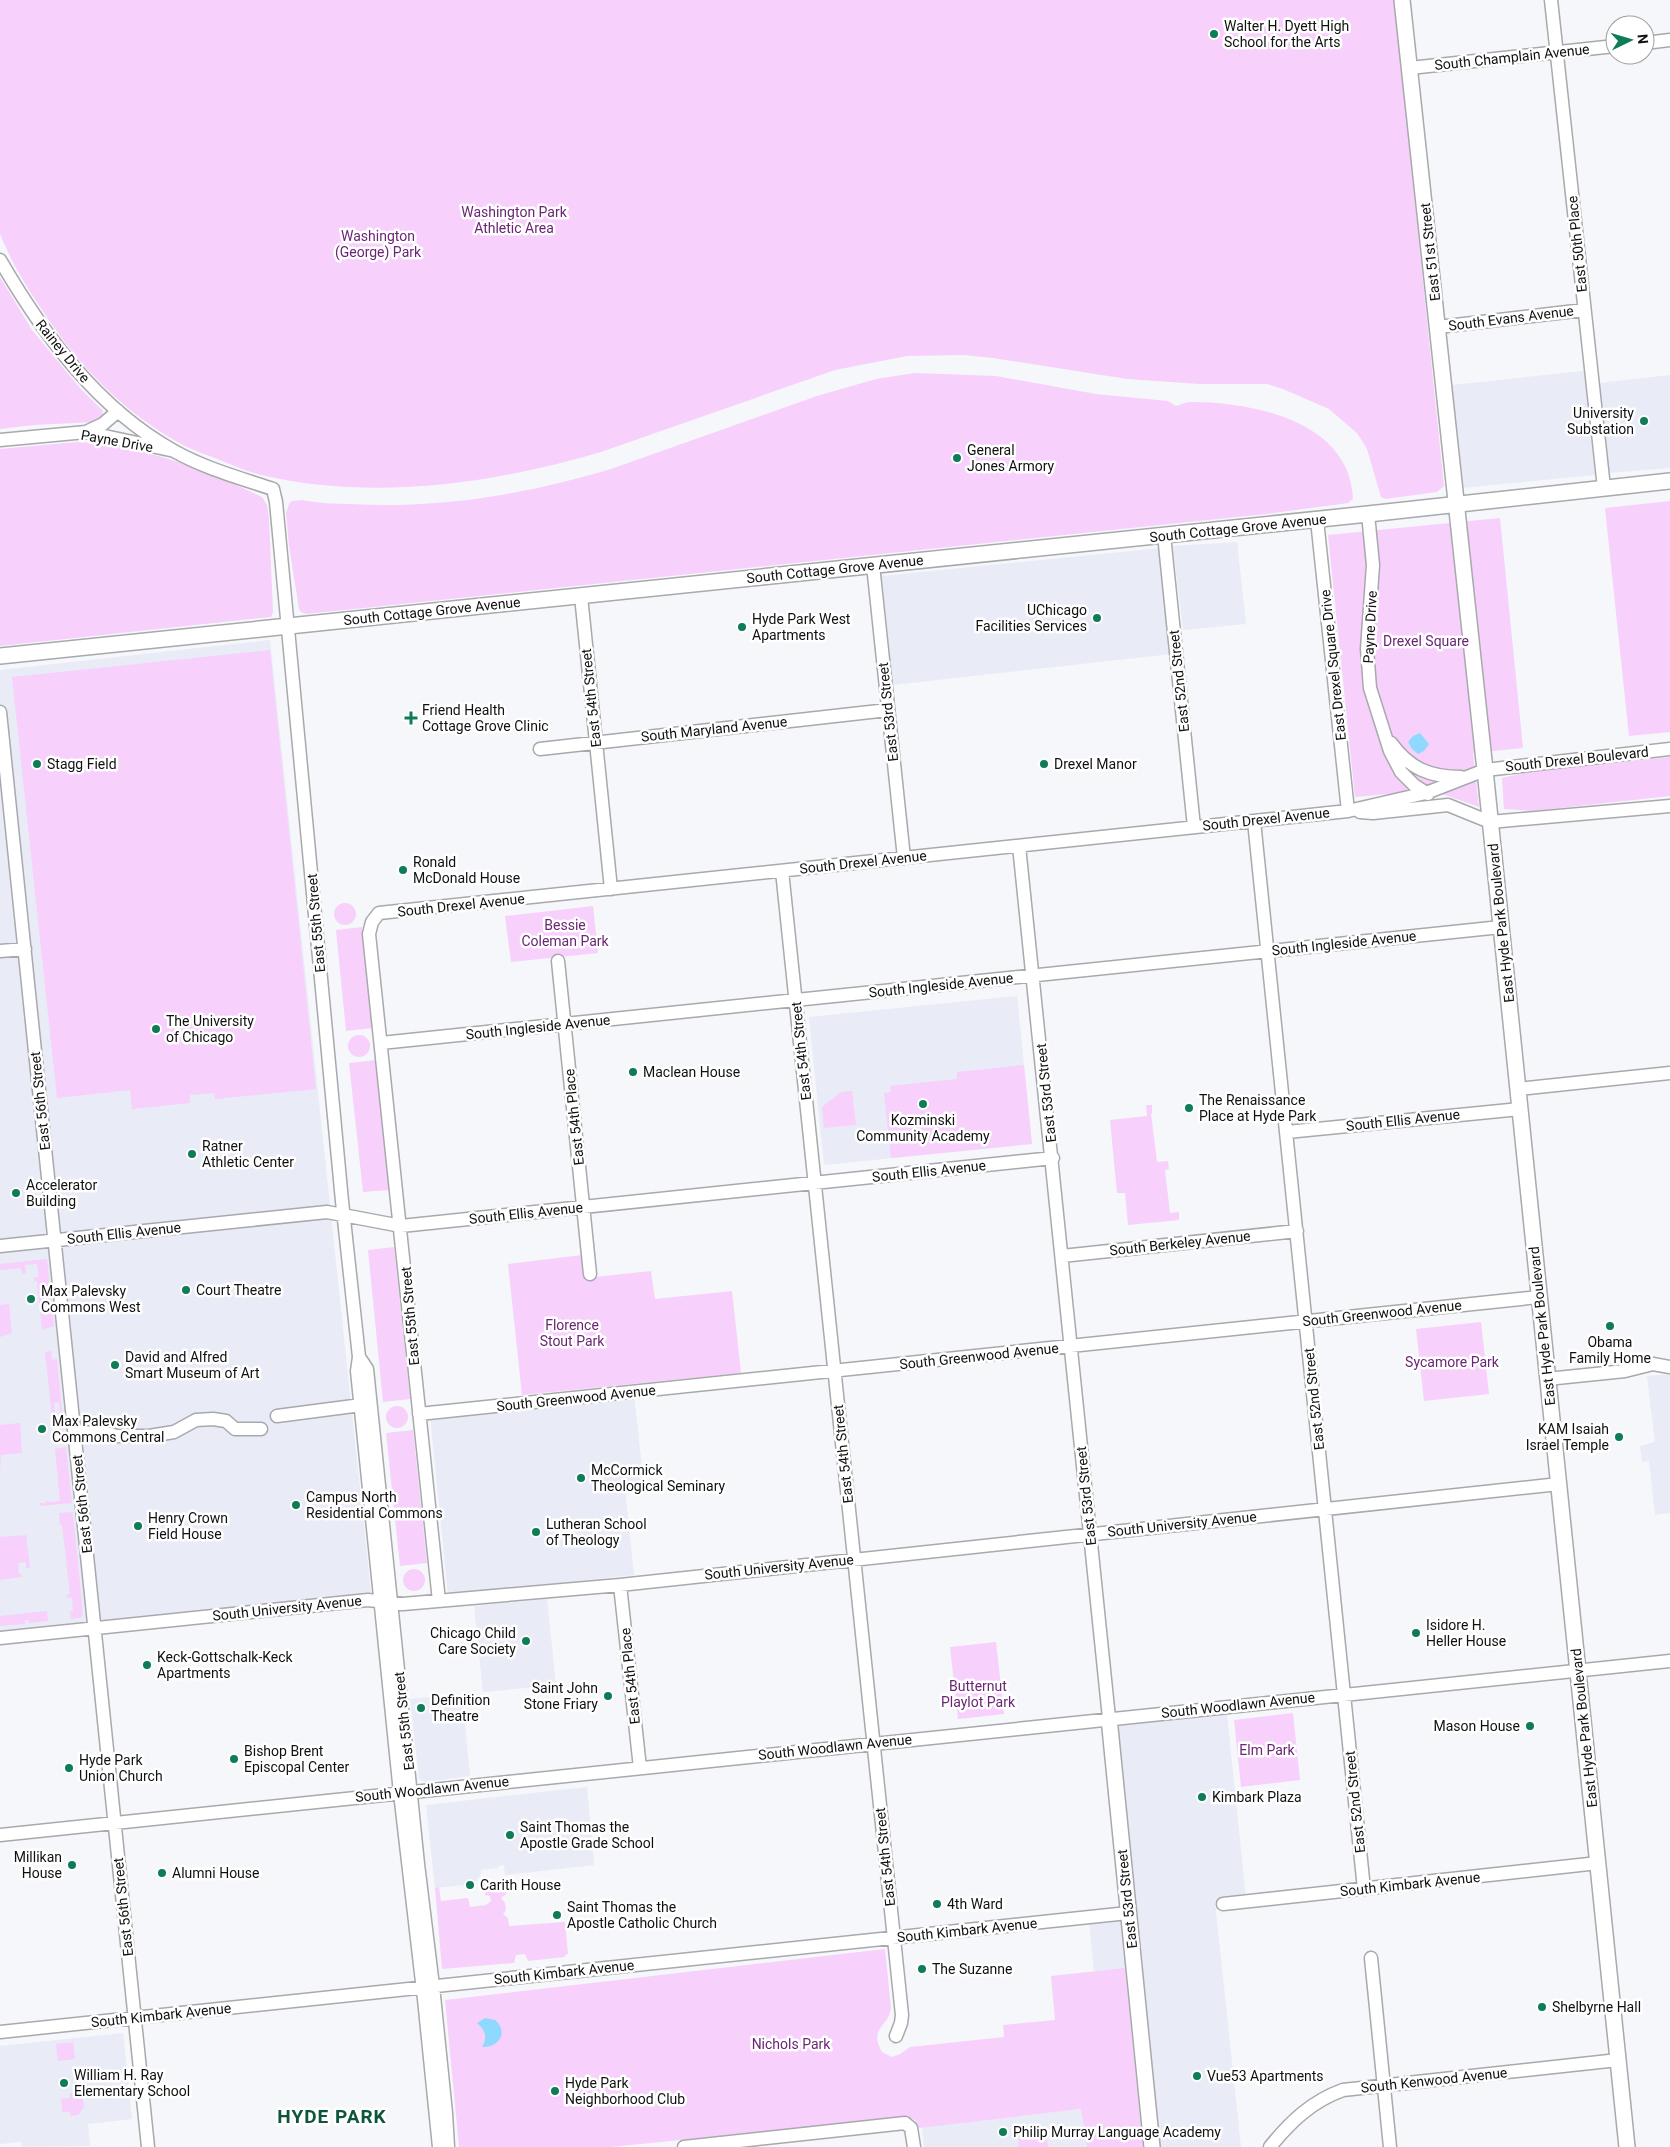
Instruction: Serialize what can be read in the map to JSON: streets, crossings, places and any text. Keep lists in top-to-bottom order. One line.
{"streets":{"main road":["East 51st Street","South Cottage Grove Avenue","East 53rd Street","East Hyde Park Boulevard"],"street":["South Champlain Avenue","East 50th Place","South Evans Avenue","Rainey Drive","Payne Drive","East Drexel Square Drive","East 52nd Street","East 54th Street","South Maryland Avenue","South Drexel Boulevard","South Drexel Avenue","East 55th Street","South Ingleside Avenue","East 56th Street","East 54th Place","South Ellis Avenue","South Berkeley Avenue","South Greenwood Avenue","South University Avenue","South Woodlawn Avenue","South Kimbark Avenue","South Kenwood Avenue"]},"crossings":[["South Champlain Avenue","East 50th Place"],["South Champlain Avenue","East 51st Street"],["East 50th Place","South Evans Avenue"],["East 50th Place","South Cottage Grove Avenue"],["East 51st Street","South Evans Avenue"],["East 51st Street","South Cottage Grove Avenue"],["East 51st Street","East Hyde Park Boulevard"],["Rainey Drive","Payne Drive"],["Payne Drive","South Cottage Grove Avenue"],["Payne Drive","South Drexel Avenue"],["Payne Drive","East 55th Street"],["South Cottage Grove Avenue","East Drexel Square Drive"],["South Cottage Grove Avenue","East 52nd Street"],["South Cottage Grove Avenue","East 54th Street"],["South Cottage Grove Avenue","East 53rd Street"],["South Cottage Grove Avenue","East 55th Street"],["South Cottage Grove Avenue","East Hyde Park Boulevard"],["East Drexel Square Drive","South Drexel Avenue"],["East 52nd Street","South Drexel Avenue"],["East 52nd Street","South Ingleside Avenue"],["East 52nd Street","South Ellis Avenue"],["East 52nd Street","South Berkeley Avenue"],["East 52nd Street","South Greenwood Avenue"],["East 52nd Street","South University Avenue"],["East 52nd Street","South Woodlawn Avenue"],["East 52nd Street","South Kimbark Avenue"],["East 54th Street","South Maryland Avenue"],["East 54th Street","South Drexel Avenue"],["East 54th Street","South Ingleside Avenue"],["East 54th Street","South Ellis Avenue"],["East 54th Street","South Greenwood Avenue"],["East 54th Street","South University Avenue"],["East 54th Street","South Woodlawn Avenue"],["East 54th Street","South Kimbark Avenue"],["East 53rd Street","South Maryland Avenue"],["East 53rd Street","South Drexel Avenue"],["East 53rd Street","South Ingleside Avenue"],["East 53rd Street","South Ellis Avenue"],["East 53rd Street","South Berkeley Avenue"],["East 53rd Street","South Greenwood Avenue"],["East 53rd Street","South University Avenue"],["East 53rd Street","South Woodlawn Avenue"],["East 53rd Street","South Kimbark Avenue"],["South Drexel Boulevard","South Drexel Avenue"],["South Drexel Boulevard","East Hyde Park Boulevard"],["South Drexel Avenue","East 55th Street"],["South Drexel Avenue","East Hyde Park Boulevard"],["East 55th Street","South Ingleside Avenue"],["East 55th Street","South Ellis Avenue"],["East 55th Street","South Greenwood Avenue"],["East 55th Street","South University Avenue"],["East 55th Street","South Woodlawn Avenue"],["East 55th Street","South Kimbark Avenue"],["East Hyde Park Boulevard","South Ingleside Avenue"],["East Hyde Park Boulevard","South Ellis Avenue"],["East Hyde Park Boulevard","South Greenwood Avenue"],["East Hyde Park Boulevard","South University Avenue"],["East Hyde Park Boulevard","South Woodlawn Avenue"],["East Hyde Park Boulevard","South Kimbark Avenue"],["East Hyde Park Boulevard","South Kenwood Avenue"],["South Ingleside Avenue","East 54th Place"],["East 56th Street","South Ellis Avenue"],["East 56th Street","South University Avenue"],["East 56th Street","South Woodlawn Avenue"],["East 56th Street","South Kimbark Avenue"],["East 54th Place","South Ellis Avenue"],["East 54th Place","South University Avenue"],["East 54th Place","South Woodlawn Avenue"]],"districts":["HYDE PARK"],"parks":["Washington Park Athletic Area","Washington (George) Park","Drexel Square","Bessie Coleman Park","Florence Stout Park","Sycamore Park","Butternut Playlot Park","Elm Park","Nichols Park"],"places":{"other":["Walter H. Dyett High School for the Arts","University Substation","General Jones Armory","UChicago Facilities Services","Hyde Park West Apartments","Stagg Field","Drexel Manor","Ronald McDonald House","The University of Chicago","Maclean House","Kozminski Community Academy","The Renaissance Place at Hyde Park","Ratner Athletic Center","Accelerator Building","Court Theatre","Max Palevsky Commons West","Obama Family Home","David and Alfred Smart Museum of Art","Max Palevsky Commons Central","KAM Isaiah Israel Temple","McCormick Theological Seminary","Campus North Residential Commons","Henry Crown Field House","Lutheran School of Theology","Isidore H. Heller House","Chicago Child Care Society","Keck-Gottschalk-Keck Apartments","Saint John Stone Friary","Definition Theatre","Mason House","Bishop Brent Episcopal Center","Hyde Park Union Church","Kimbark Plaza","Saint Thomas the Apostle Grade School","Millikan House","Alumni House","Carith House","4th Ward","Saint Thomas the Apostle Catholic Church","The Suzanne","Shelbyrne Hall","Vue53 Apartments","William H. Ray Elementary School","Hyde Park Neighborhood Club","Philip Murray Language Academy"],"health":["Friend Health Cottage Grove Clinic"]},"north":"right"}
